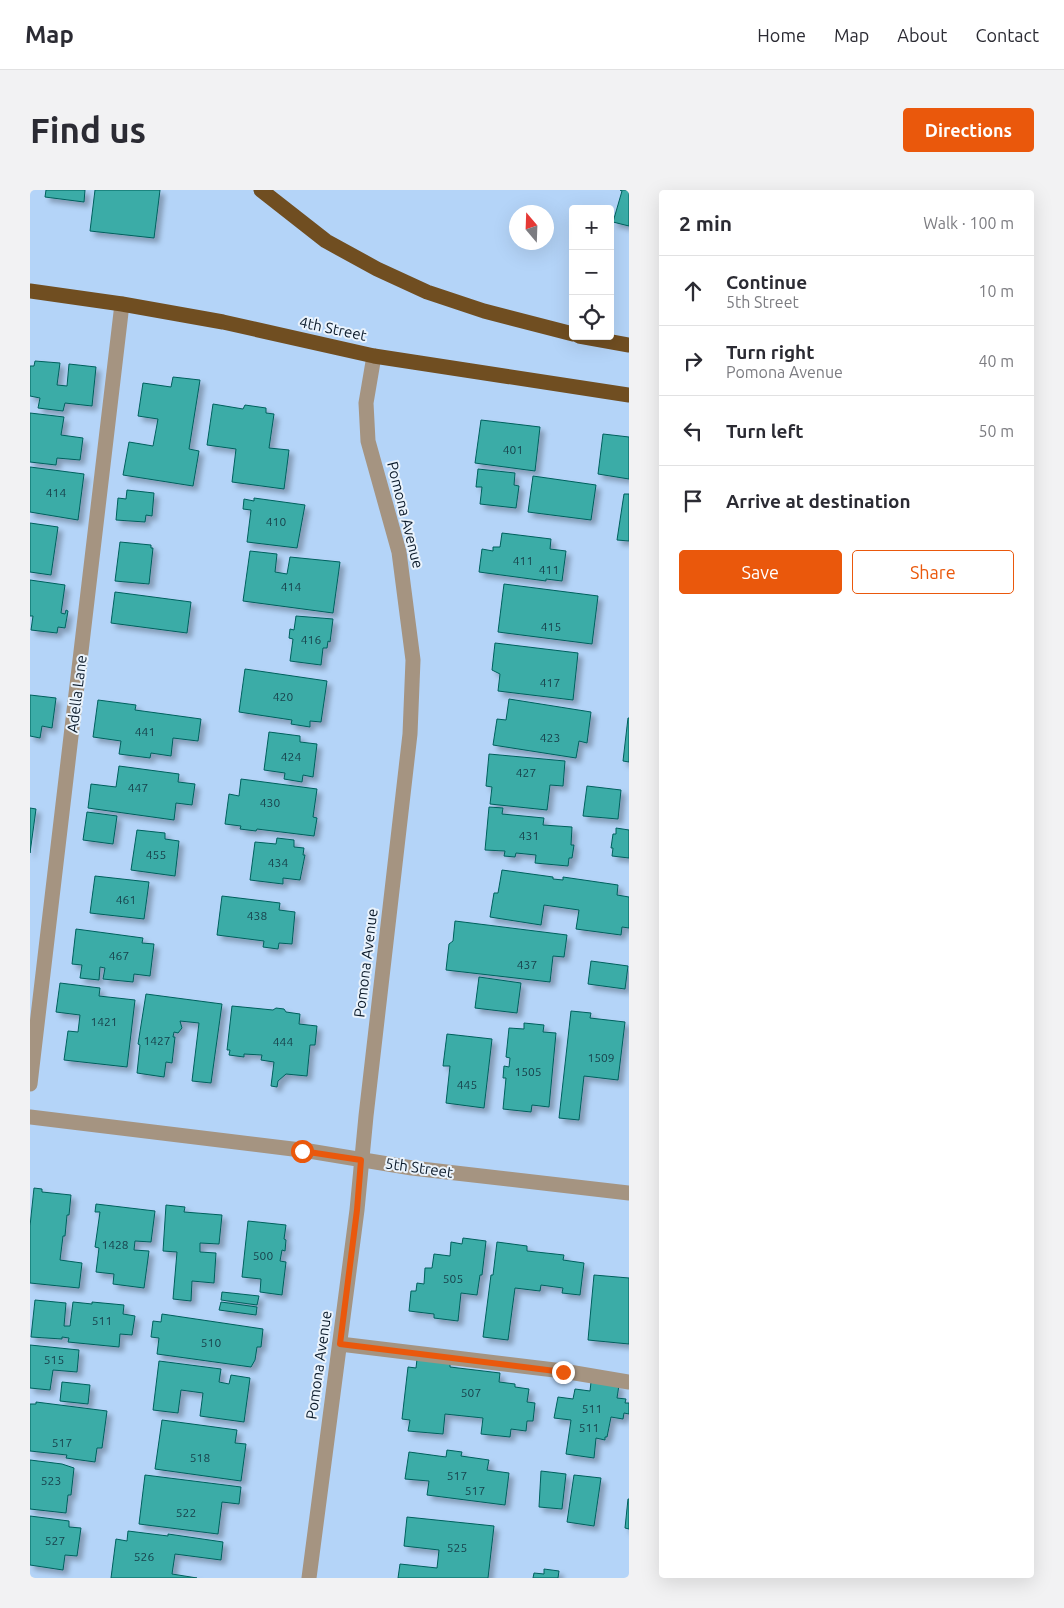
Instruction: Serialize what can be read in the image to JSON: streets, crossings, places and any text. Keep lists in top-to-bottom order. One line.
{"streets":{"highway":["4th Street"],"street":["Pomona Avenue","Adella Lane","5th Street"]},"crossings":[["4th Street","Pomona Avenue"],["4th Street","Adella Lane"],["Pomona Avenue","5th Street"]],"house_numbers":["401","414","410","411","411","414","415","416","417","420","441","423","424","427","447","430","431","455","434","461","438","467","437","1421","1427","444","1509","1505","445","1428","500","505","511","510","515","507","511","511","517","518","517","523","517","522","527","525","526"],"north":"top","page":{"header":"Map","nav":["Home","Map","About","Contact"],"buttons":["Directions",["Save","Share"]],"title":"Find us","heading":["2 min","Walk · 100 m"],"map_buttons":["+","−"],"list":[["Continue","5th Street","10 m"],["Turn right","Pomona Avenue","40 m"],["Turn left","50 m"],"Arrive at destination"]}}
